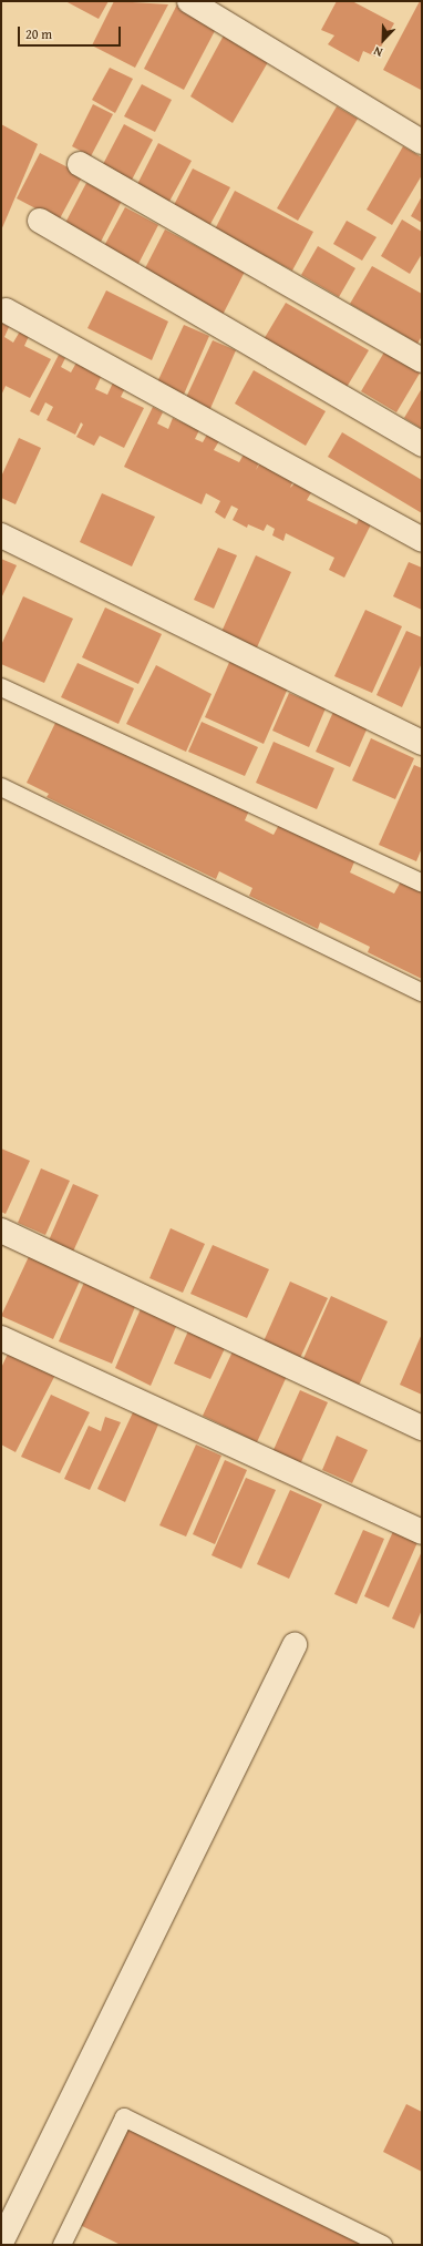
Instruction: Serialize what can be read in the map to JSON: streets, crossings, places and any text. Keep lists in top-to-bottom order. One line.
{"scale_bar":"20 m","north":"bottom left"}
